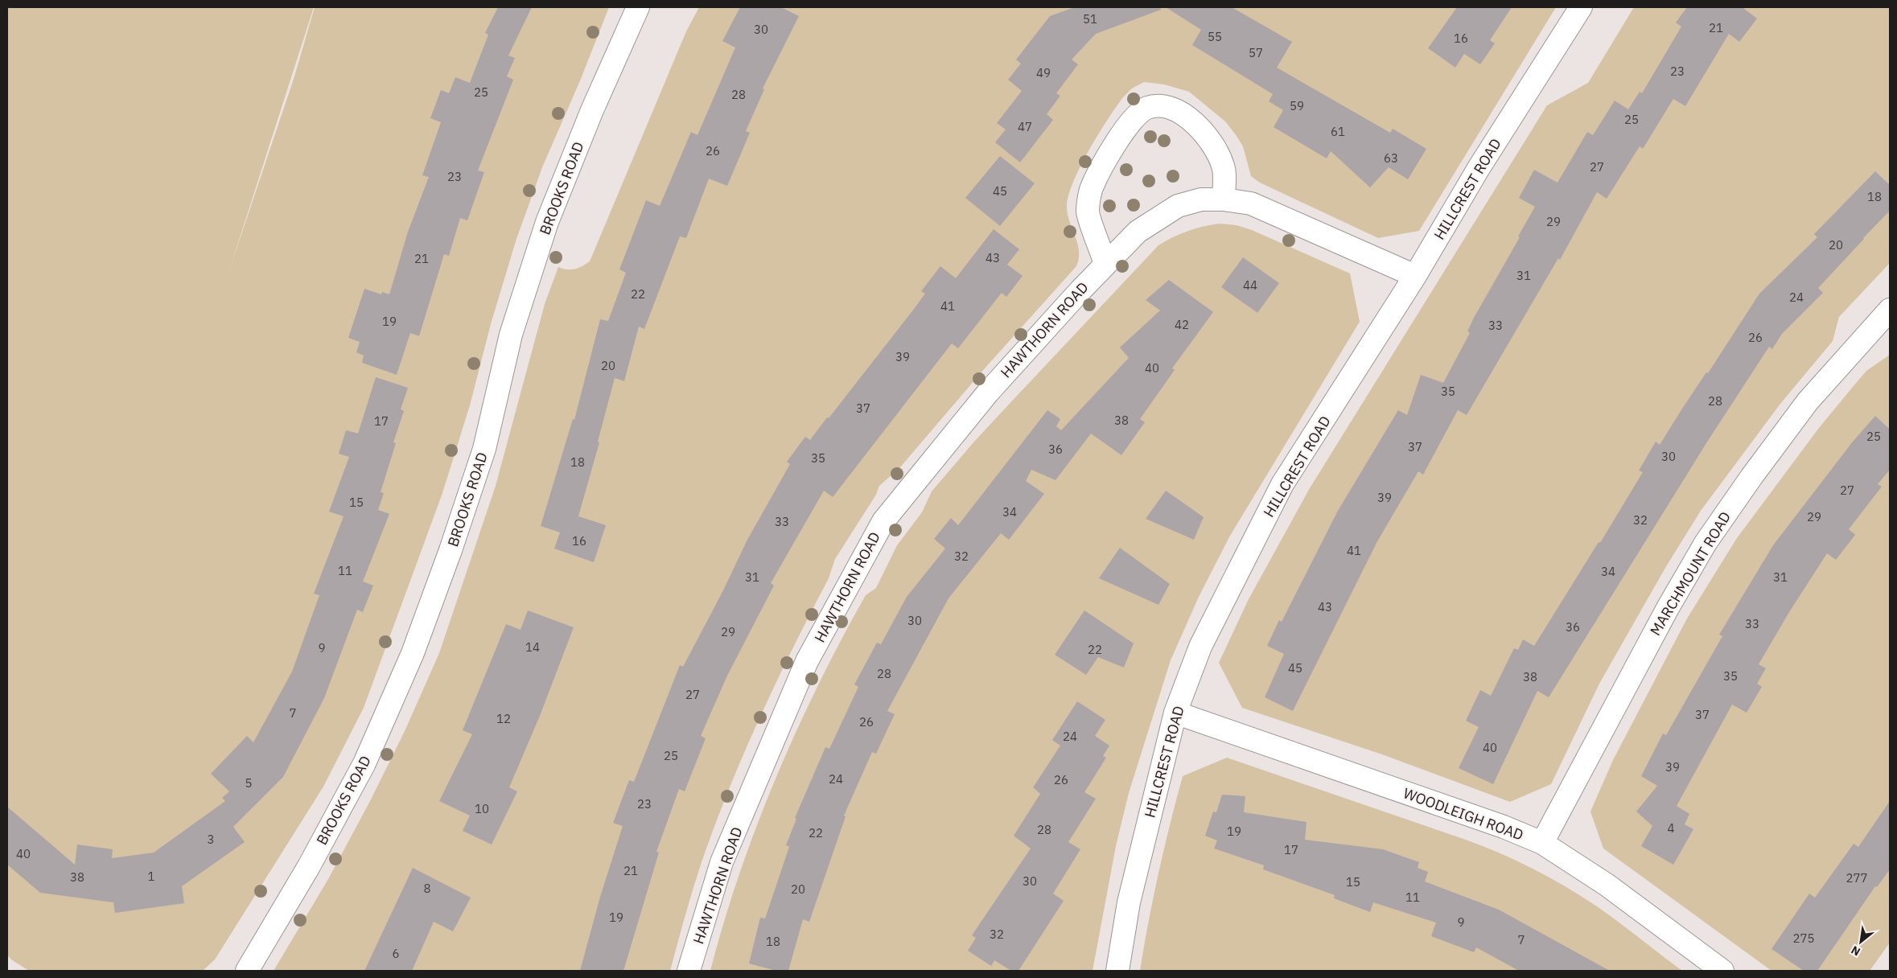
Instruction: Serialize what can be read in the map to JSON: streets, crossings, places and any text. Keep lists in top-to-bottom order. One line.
{"streets":{"street":["BROOKS ROAD","HILLCREST ROAD","HAWTHORN ROAD","MARCHMOUNT ROAD","WOODLEIGH ROAD"]},"crossings":[["HILLCREST ROAD","HAWTHORN ROAD"],["HILLCREST ROAD","WOODLEIGH ROAD"],["MARCHMOUNT ROAD","WOODLEIGH ROAD"]],"house_numbers":["51","21","30","55","16","57","23","49","25","28","59","25","47","61","26","63","27","23","45","18","29","20","43","21","31","44","22","24","41","19","42","33","26","39","20","40","35","28","37","38","17","25","37","36","30","35","18","27","39","15","34","29","32","33","16","41","32","11","34","31","31","43","30","33","36","29","14","9","22","45","28","35","38","27","7","37","12","26","24","40","25","39","24","26","5","23","10","4","28","19","22","3","17","40","21","1","38","277","30","15","8","20","11","19","9","32","275","7","18","6"],"north":"bottom left"}
